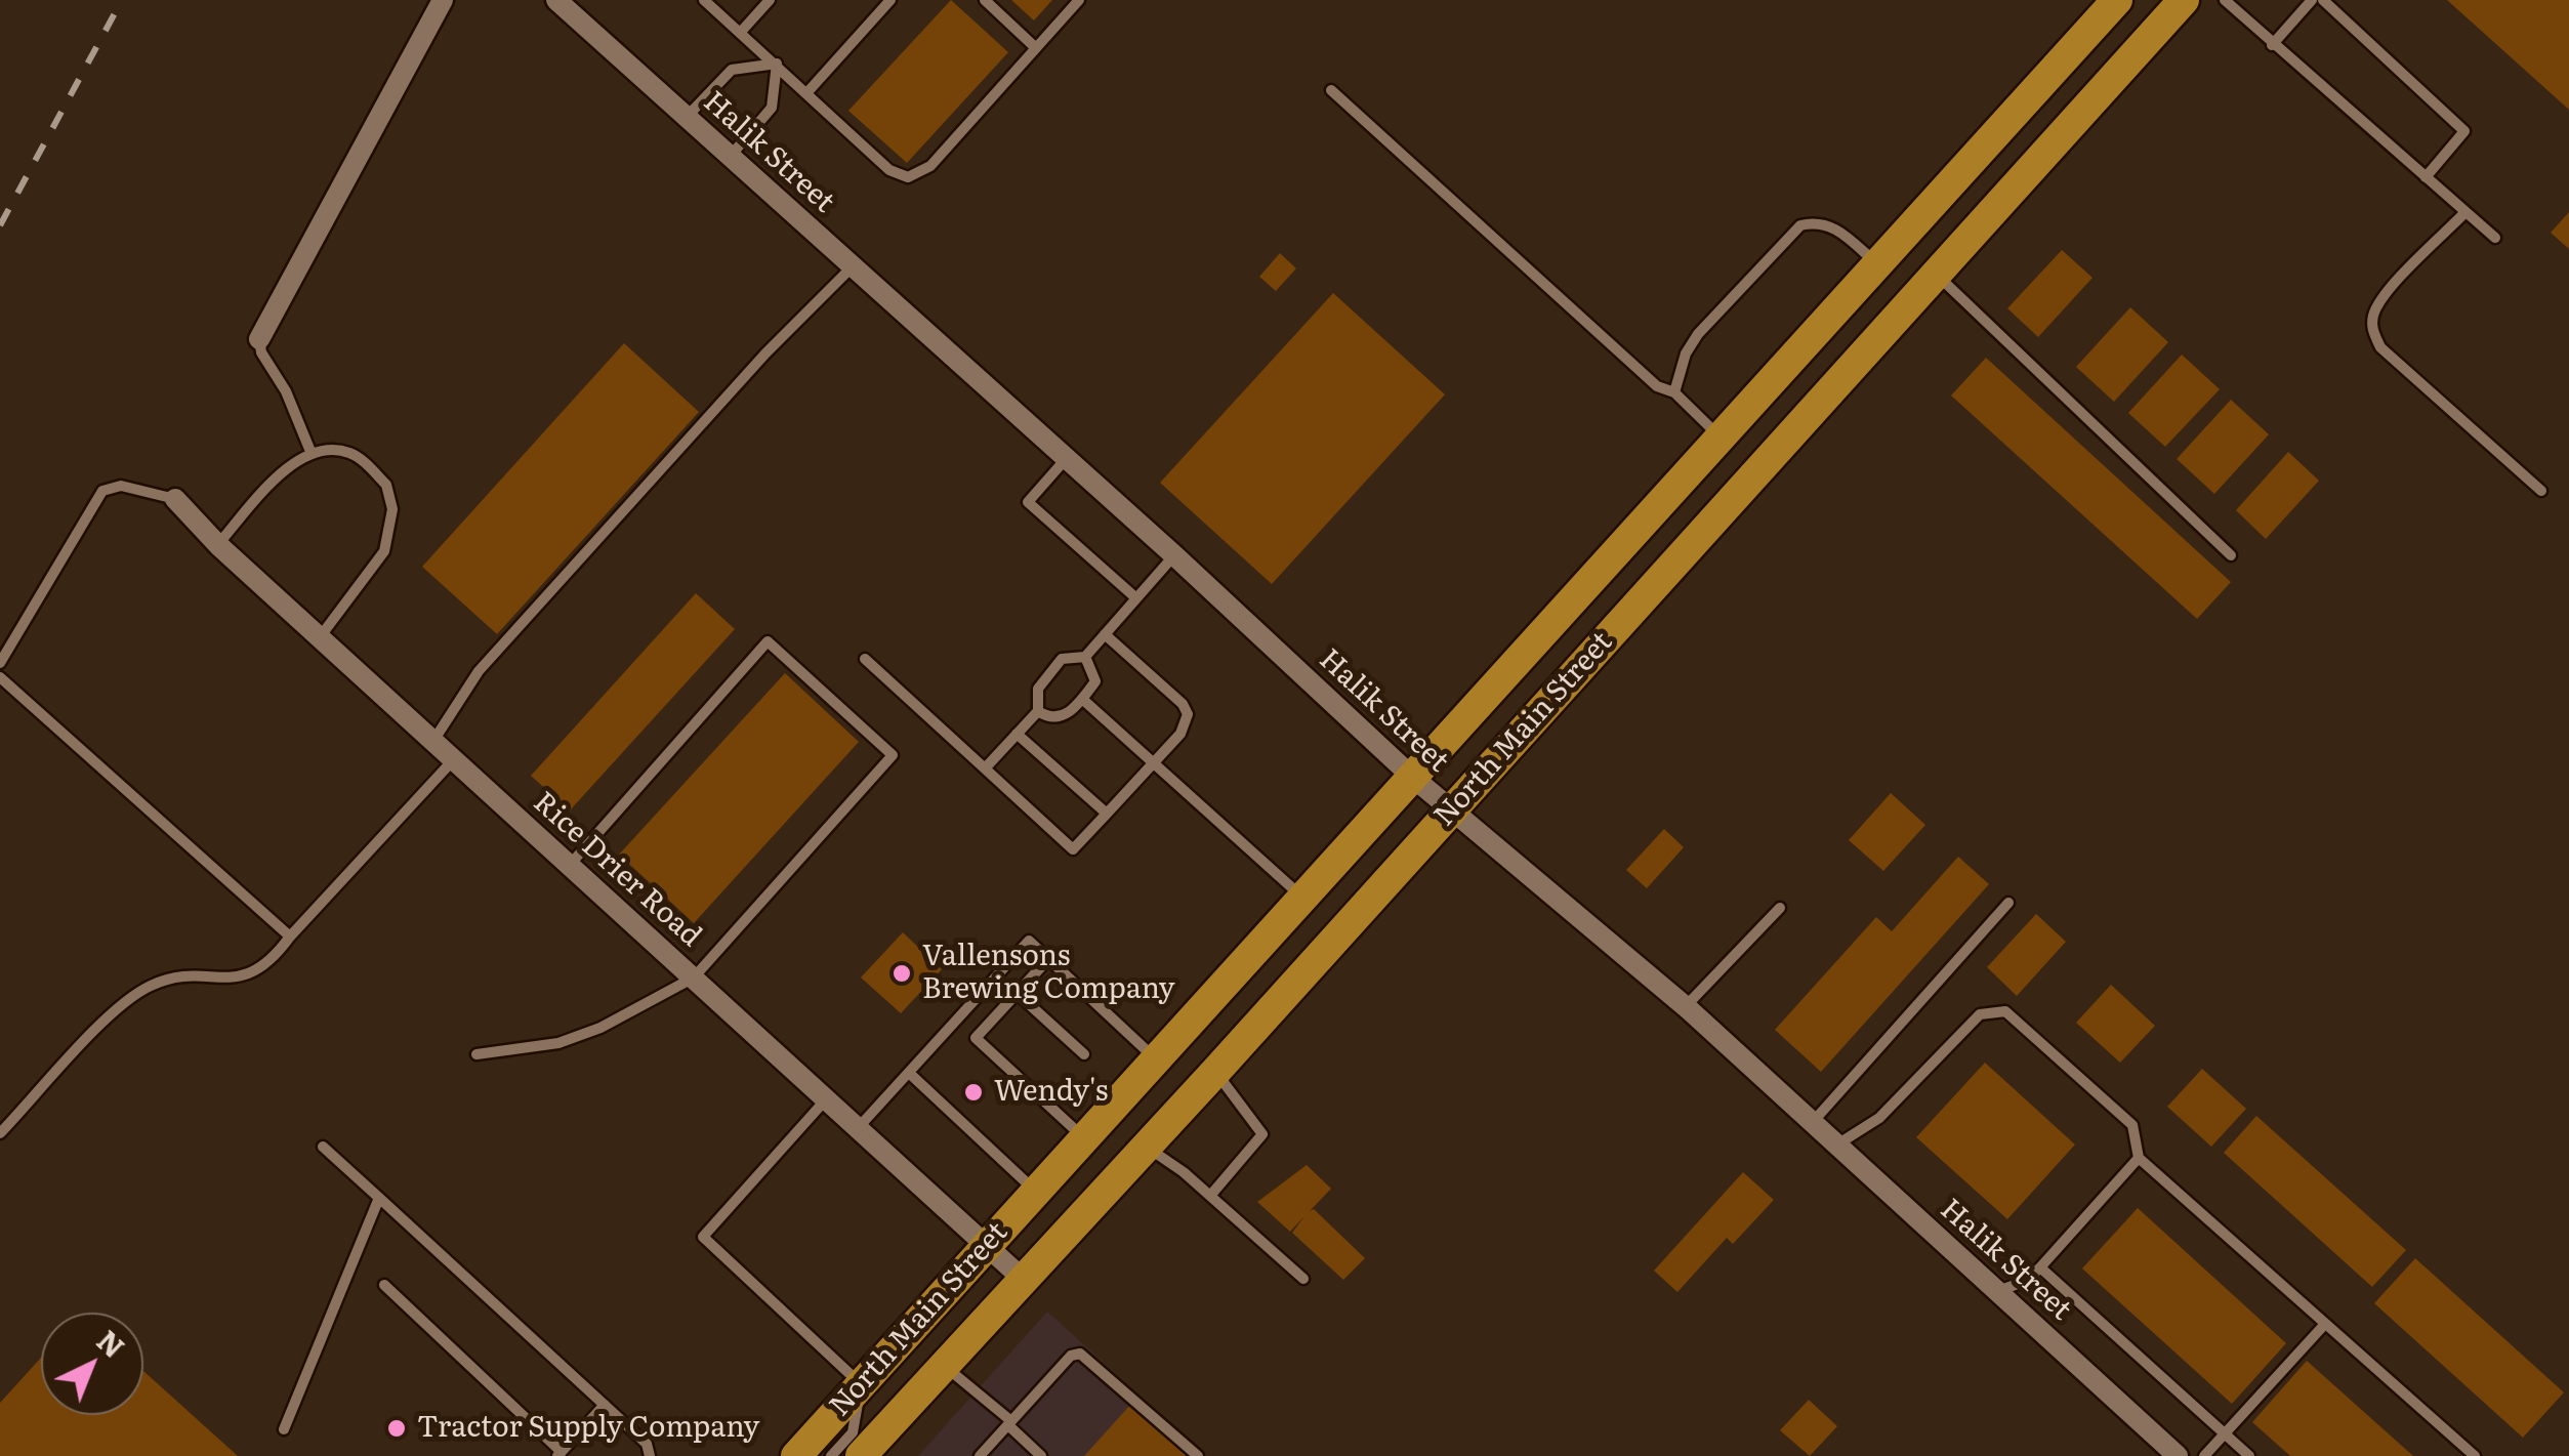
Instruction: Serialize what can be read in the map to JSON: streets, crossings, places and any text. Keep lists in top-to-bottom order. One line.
{"streets":{"main road":["North Main Street"],"street":["Halik Street","Rice Drier Road"]},"crossings":[["Halik Street","North Main Street"],["North Main Street","Rice Drier Road"]],"places":["Vallensons Brewing Company","Wendy's","Tractor Supply Company"],"north":"top right"}
